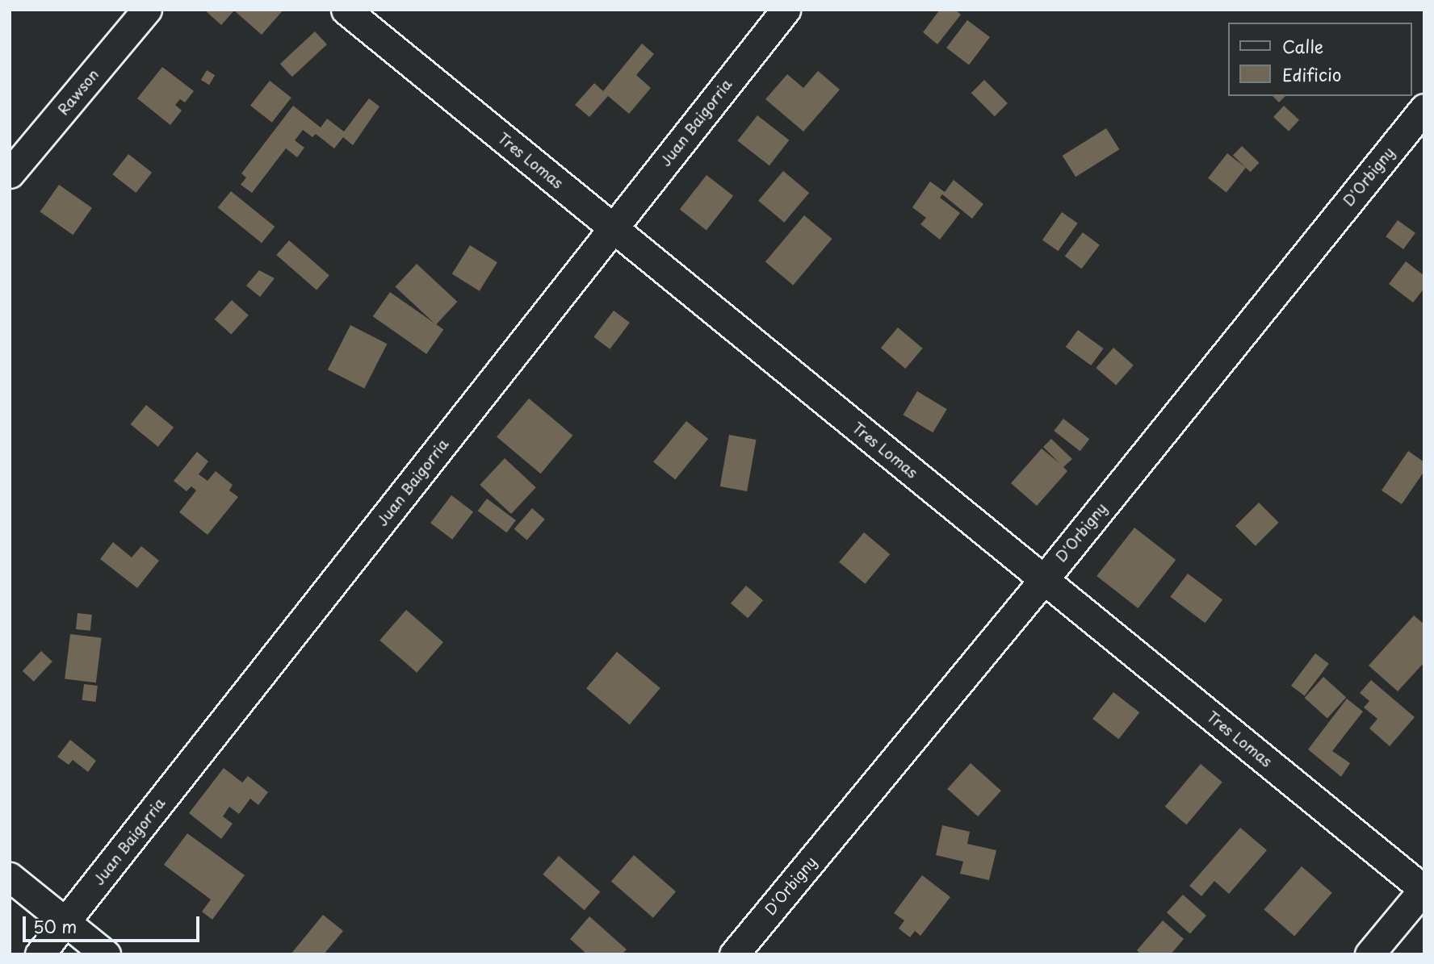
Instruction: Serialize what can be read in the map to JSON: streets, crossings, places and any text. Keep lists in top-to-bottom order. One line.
{"streets":{"street":["Rawson","Juan Baigorria","Tres Lomas","D'Orbigny"]},"crossings":[["Juan Baigorria","Tres Lomas"],["Tres Lomas","D'Orbigny"]],"legend":["Calle","Edificio"],"scale_bar":"50 m"}
